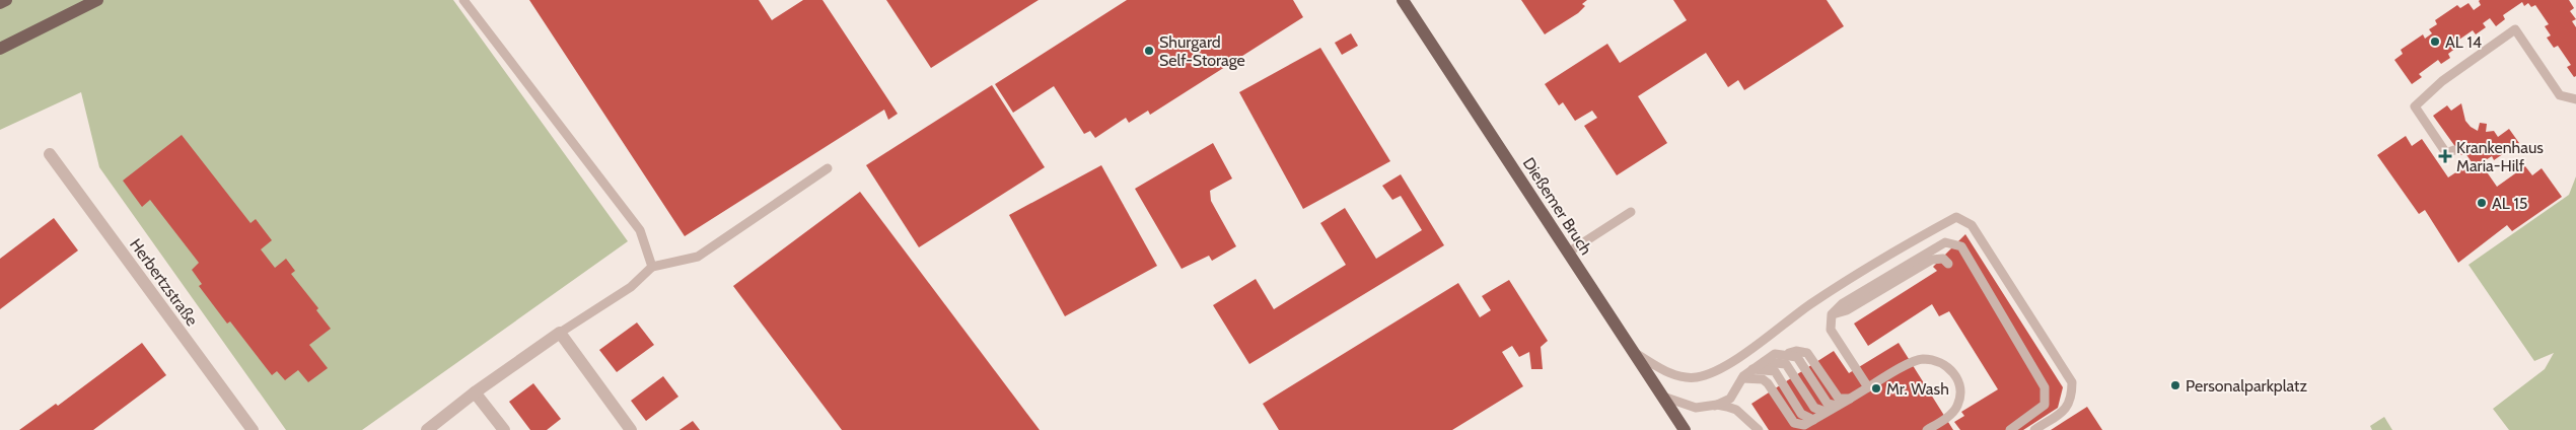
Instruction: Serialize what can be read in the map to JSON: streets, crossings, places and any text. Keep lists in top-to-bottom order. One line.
{"streets":{"main road":["Dießemer Bruch"],"street":["Herbertzstraße"]},"places":{"other":["AL 14","Shurgard Self-Storage","AL 15","Personalparkplatz","Mr. Wash"],"health":["Krankenhaus Maria-Hilf"]}}
